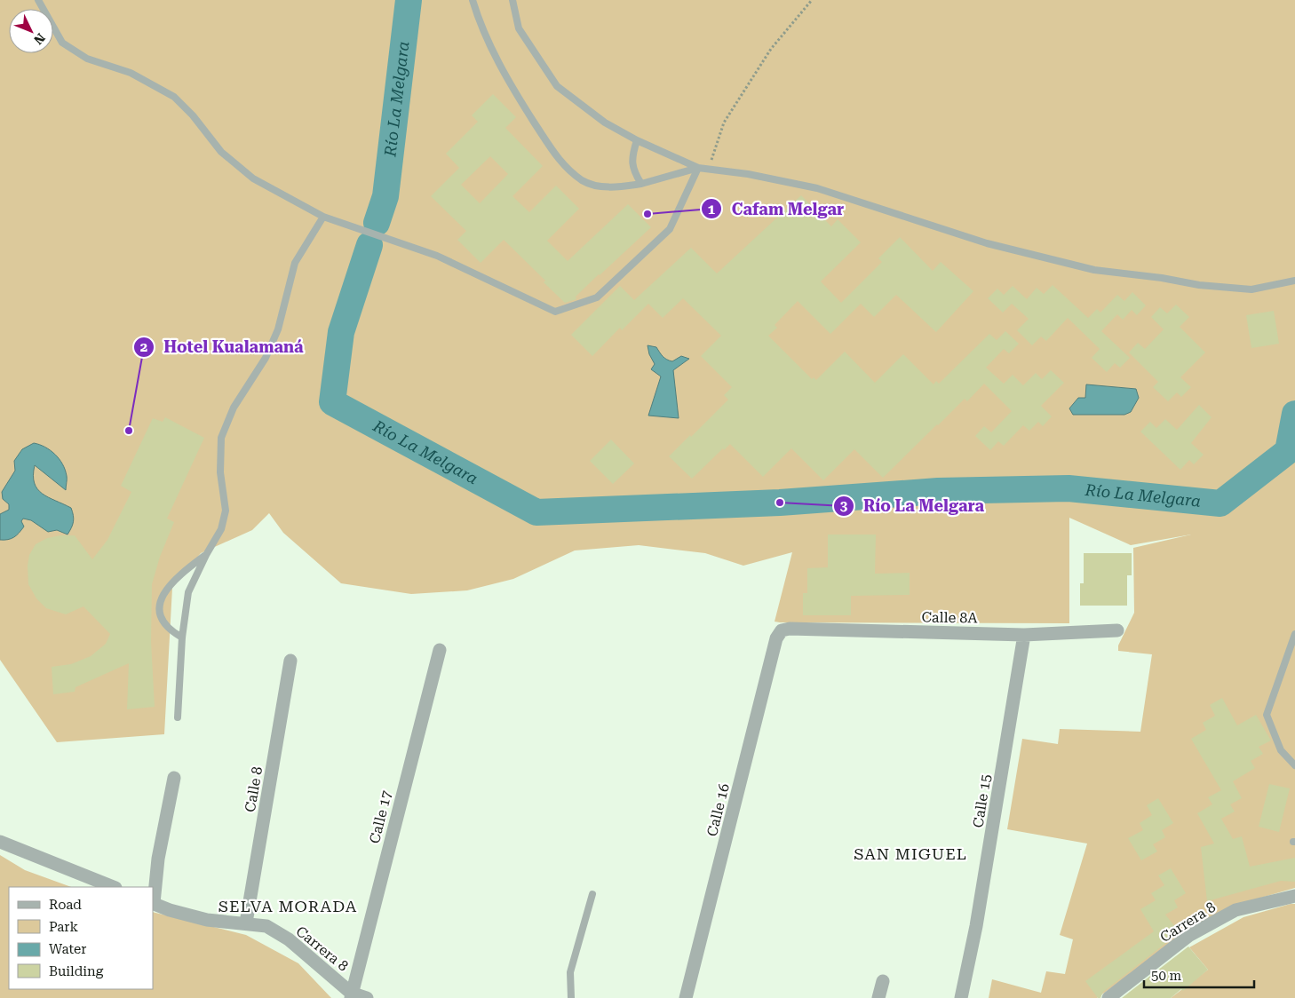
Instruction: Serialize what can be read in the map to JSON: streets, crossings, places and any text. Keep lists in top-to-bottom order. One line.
{"streets":{"street":["Calle 8A","Calle 8","Calle 15","Calle 16","Calle 17","Carrera 8"]},"crossings":[["Calle 8A","Calle 15"],["Calle 8A","Calle 16"],["Calle 8","Carrera 8"],["Calle 17","Carrera 8"]],"districts":["SAN MIGUEL","SELVA MORADA"],"water":["Río La Melgara"],"places":["Cafam Melgar","Hotel Kualamaná","Río La Melgara"],"legend":["Road","Park","Water","Building"],"scale_bar":"50 m","north":"bottom right"}
